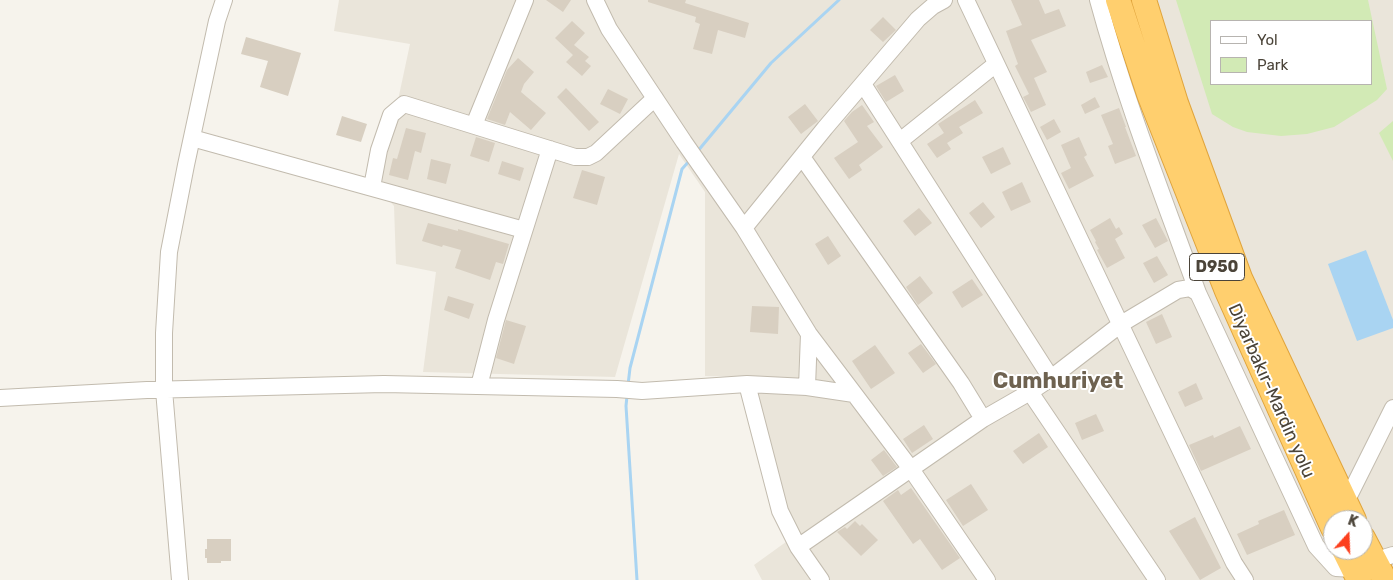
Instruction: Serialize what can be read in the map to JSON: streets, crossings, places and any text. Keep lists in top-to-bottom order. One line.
{"streets":{"highway":["D950","Diyarbakır-Mardin yolu"]},"districts":["Cumhuriyet"],"legend":["Yol","Park"],"north":"top"}
